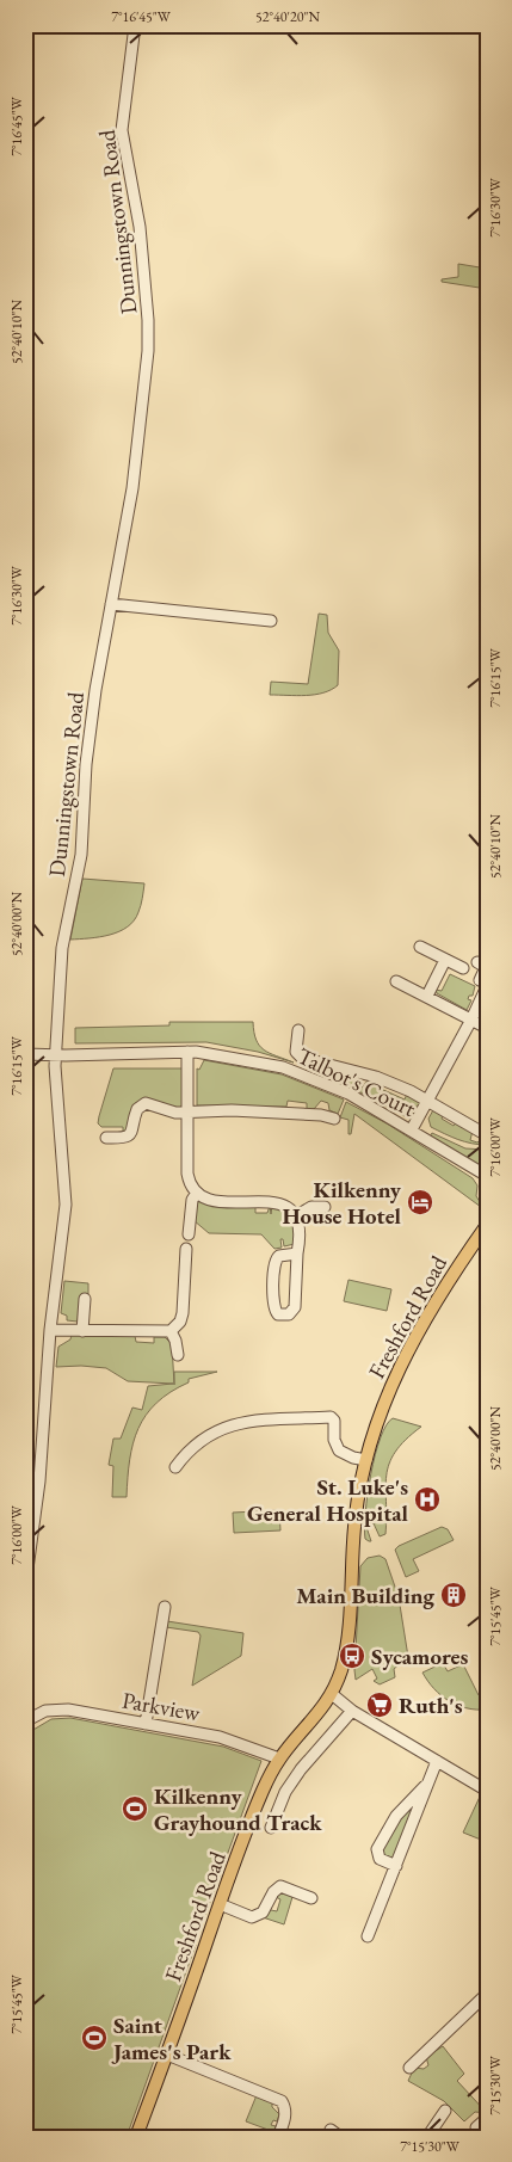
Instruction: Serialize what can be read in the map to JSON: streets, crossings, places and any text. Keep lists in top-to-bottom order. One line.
{"streets":{"main road":["Freshford Road"],"street":["Dunningstown Road","Talbot's Court","Parkview"]},"crossings":[["Dunningstown Road","Talbot's Court"],["Freshford Road","Parkview"]],"places":{"hotel":["Kilkenny House Hotel"],"hospital":["St. Luke's General Hospital"],"building":["Main Building"],"bus stop":["Sycamores"],"supermarket":["Ruth's"],"sports":["Kilkenny Grayhound Track","Saint James's Park"]},"coordinates":["7°16'45\"W","52°40'20\"N","7°16'30\"W","52°40'10\"N","7°16'15\"W","52°40'00\"N","7°16'00\"W","7°15'45\"W","7°15'30\"W"]}
